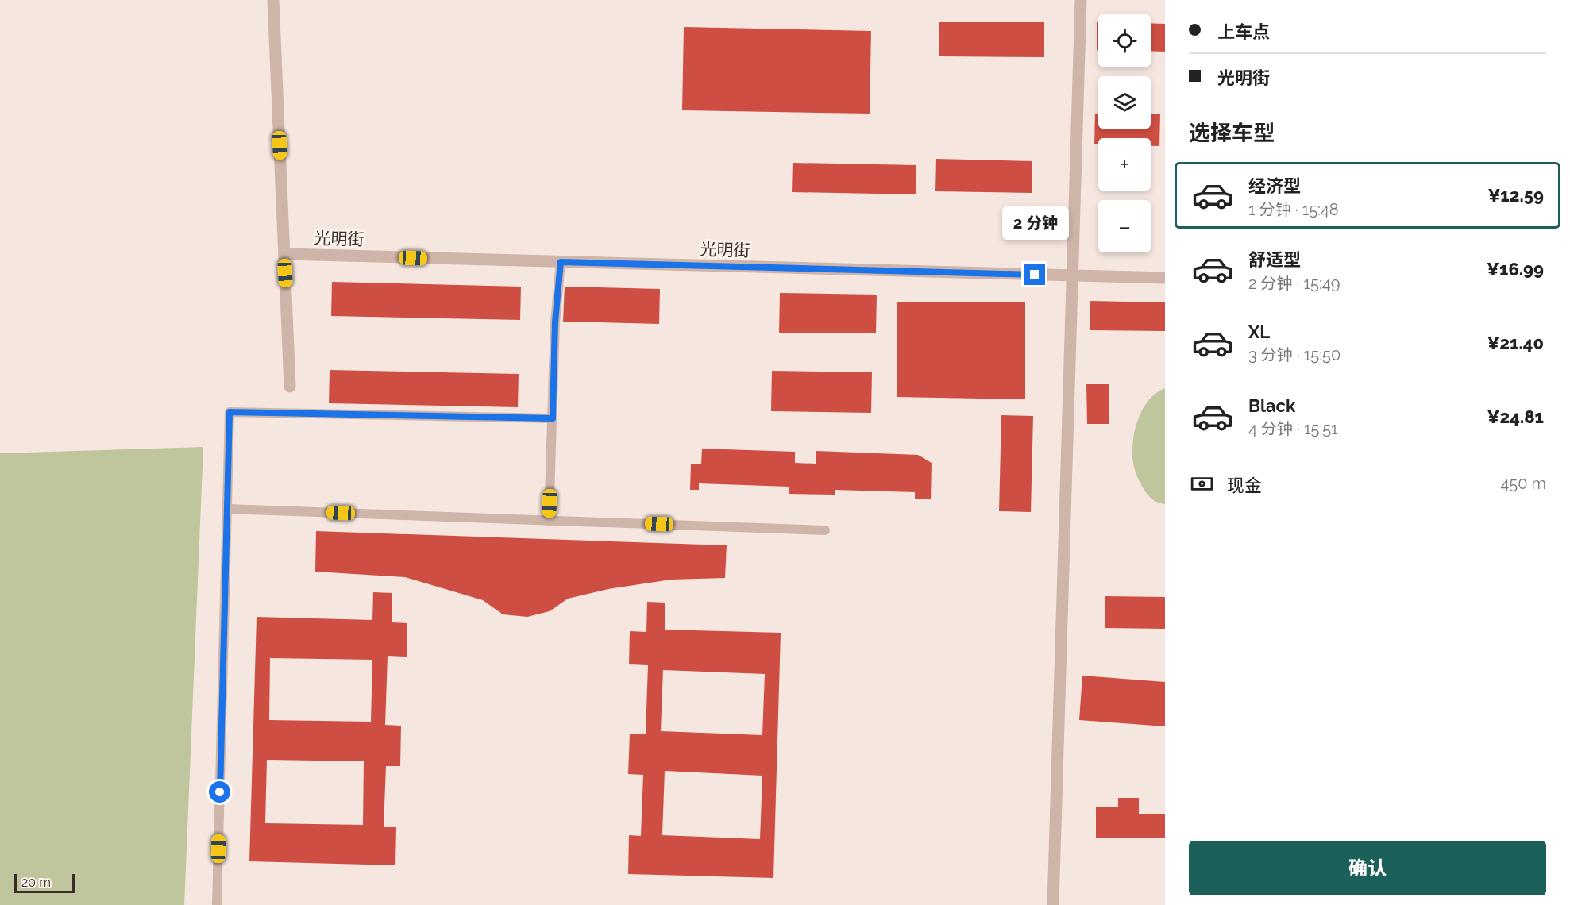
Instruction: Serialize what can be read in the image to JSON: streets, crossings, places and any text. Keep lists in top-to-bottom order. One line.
{"streets":{"street":["光明街"]},"scale_bar":"20 m","page":{"banner":["上车点","光明街"],"map_buttons":["+","−"],"heading":"选择车型","list":[{"name":"经济型","note":"1 分钟 · 15:48","value":"¥12.59"},{"name":"舒适型","note":"2 分钟 · 15:49","value":"¥16.99"},{"name":"XL","note":"3 分钟 · 15:50","value":"¥21.40"},{"name":"Black","note":"4 分钟 · 15:51","value":"¥24.81"}],"bubble":"2 分钟","pay":["现金","450 m"],"buttons":"确认","scale":"20 m"}}
